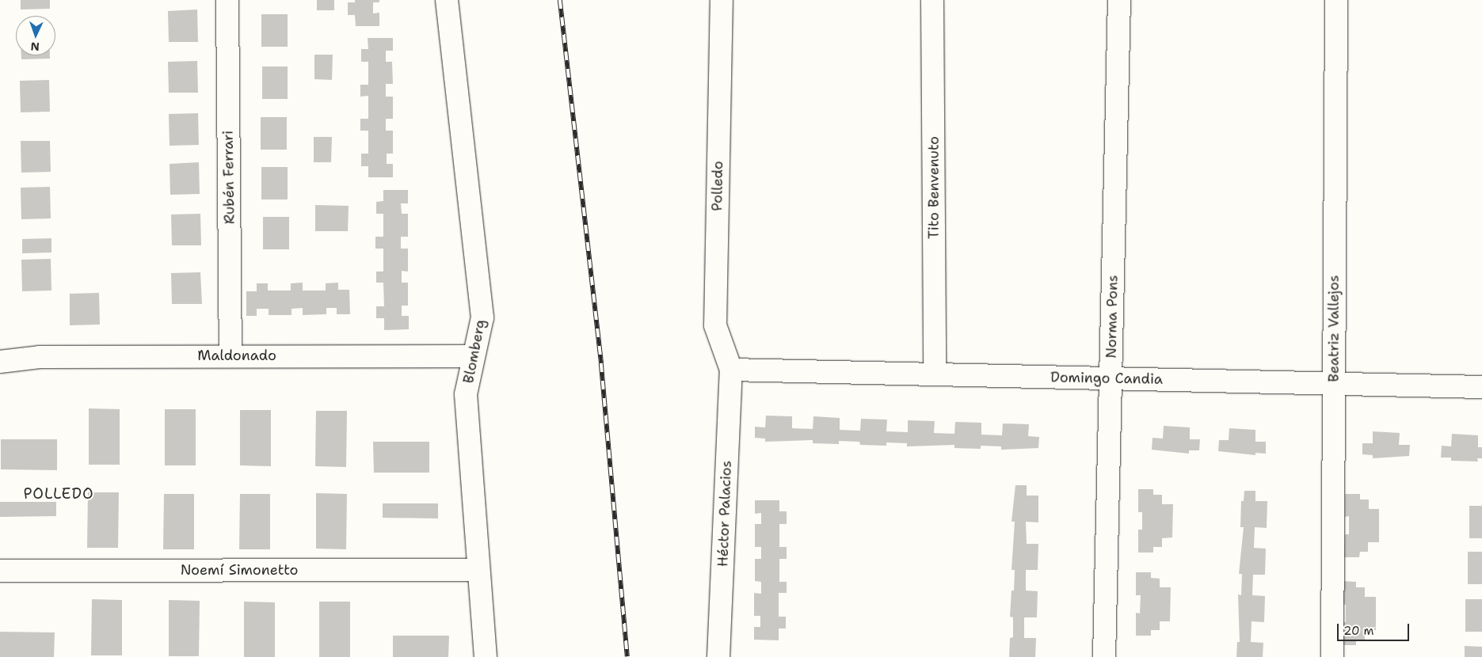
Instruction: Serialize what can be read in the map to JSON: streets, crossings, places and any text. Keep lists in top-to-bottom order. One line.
{"streets":{"street":["Rubén Ferrari","Polledo","Tito Benvenuto","Norma Pons","Beatriz Vallejos","Blomberg","Maldonado","Domingo Candia","Héctor Palacios","Noemí Simonetto"]},"crossings":[["Rubén Ferrari","Maldonado"],["Polledo","Domingo Candia"],["Polledo","Héctor Palacios"],["Tito Benvenuto","Domingo Candia"],["Norma Pons","Domingo Candia"],["Beatriz Vallejos","Domingo Candia"],["Blomberg","Maldonado"],["Blomberg","Noemí Simonetto"],["Domingo Candia","Héctor Palacios"]],"districts":["POLLEDO"],"scale_bar":"20 m","north":"bottom"}
